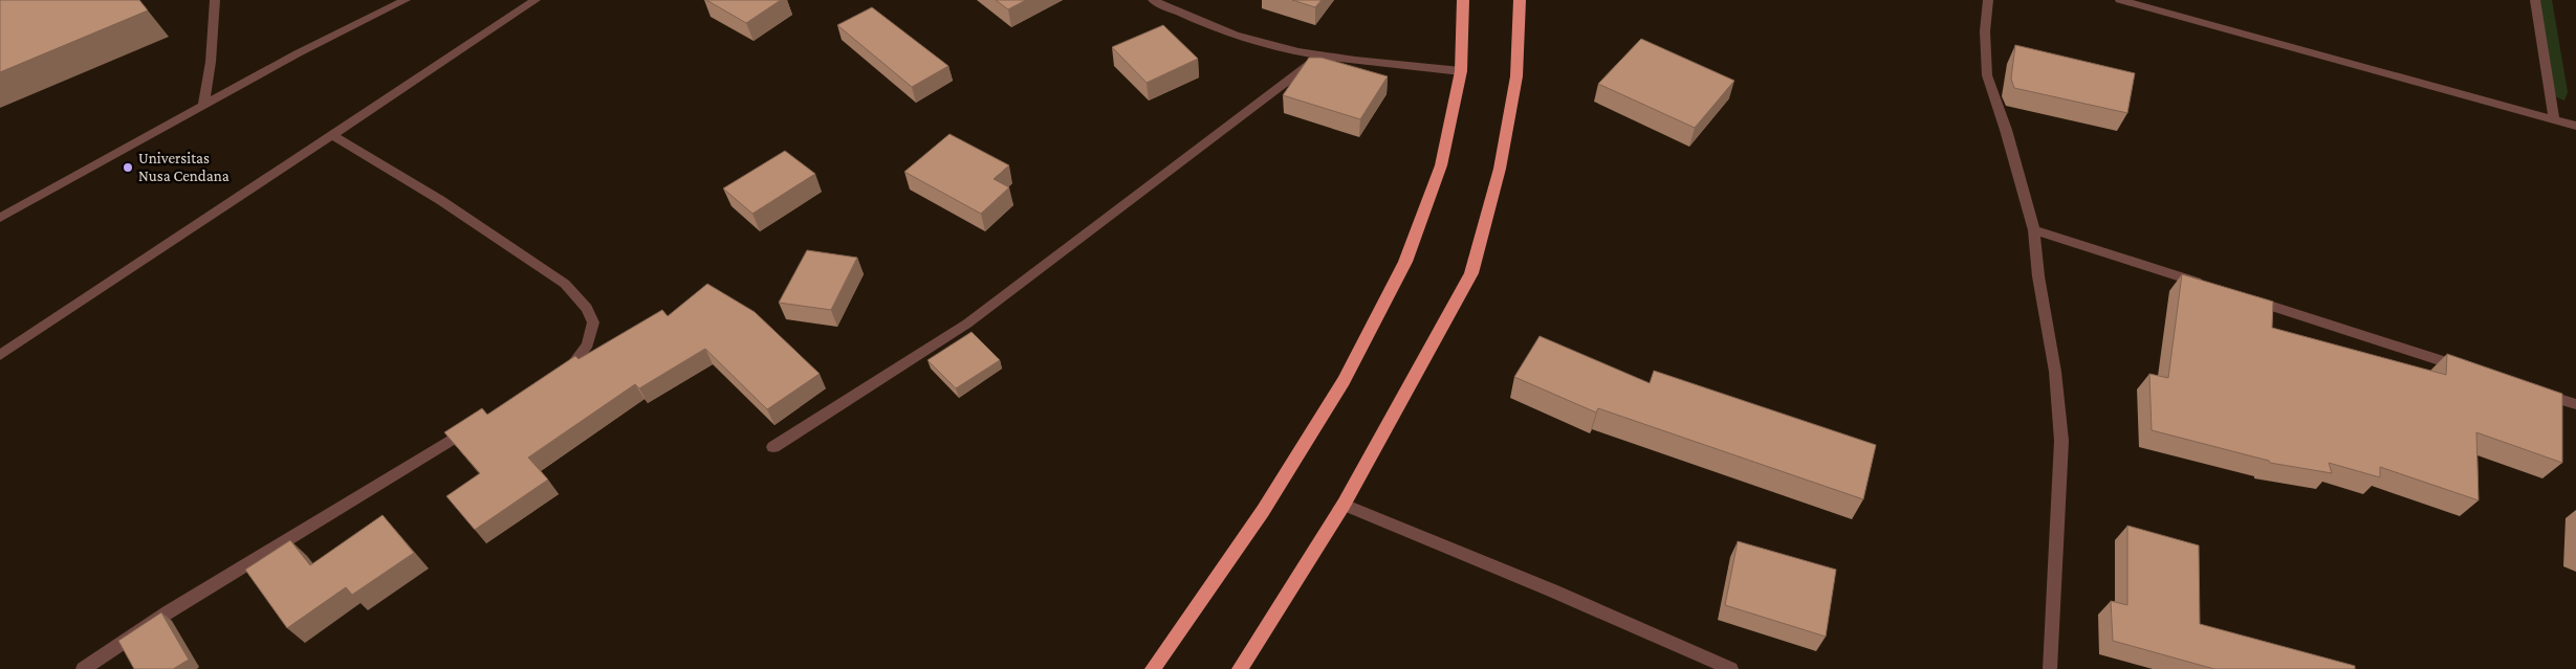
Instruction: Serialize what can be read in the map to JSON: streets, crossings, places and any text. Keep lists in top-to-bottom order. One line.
{"places":["Universitas Nusa Cendana"]}
